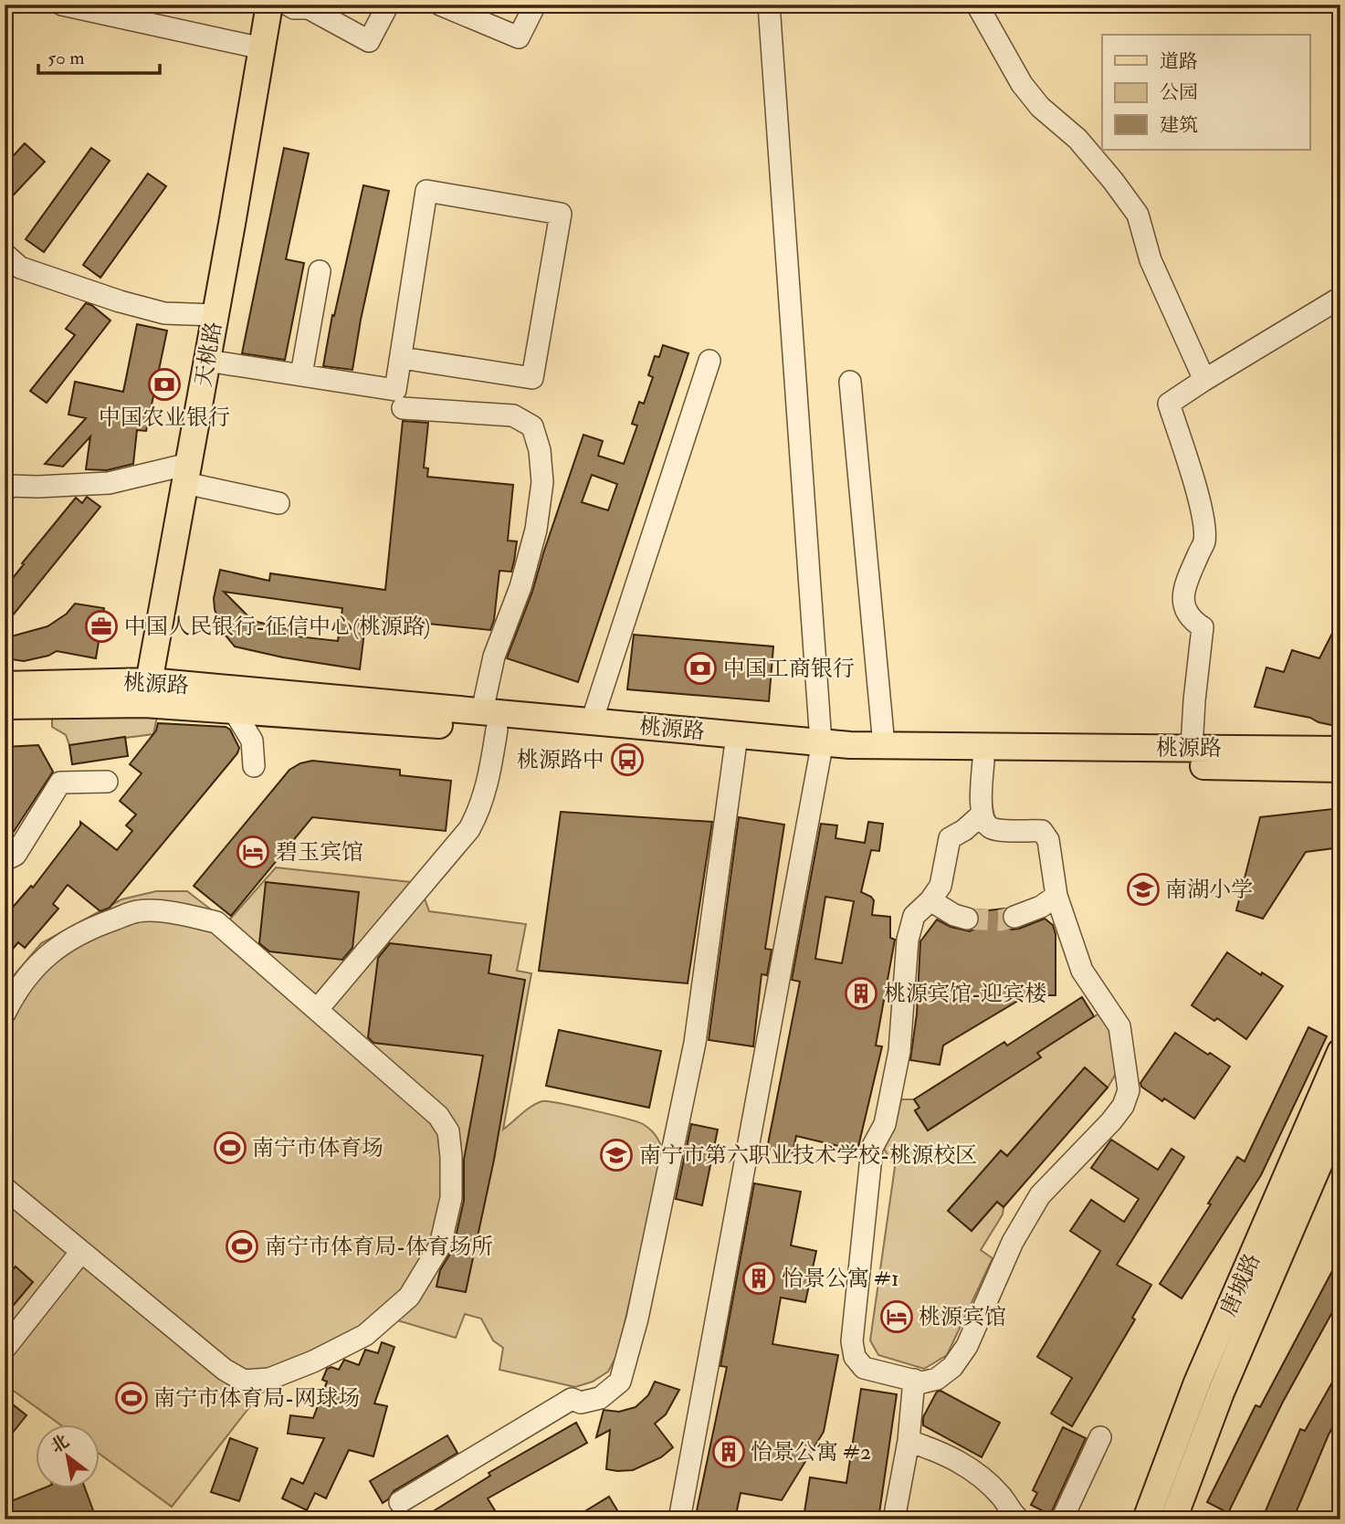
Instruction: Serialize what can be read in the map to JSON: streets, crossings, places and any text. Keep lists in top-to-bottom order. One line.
{"streets":{"main road":["天桃路","桃源路","唐城路"]},"crossings":[["天桃路","桃源路"]],"places":{"bank":["中国农业银行","中国工商银行"],"office":["中国人民银行-征信中心(桃源路)"],"bus stop":["桃源路中"],"hotel":["碧玉宾馆","桃源宾馆"],"school or university":["南湖小学","南宁市第六职业技术学校-桃源校区"],"building":["桃源宾馆-迎宾楼","怡景公寓 #1","怡景公寓 #2"],"sports":["南宁市体育场","南宁市体育局-体育场所","南宁市体育局-网球场"]},"legend":["道路","公园","建筑"],"scale_bar":"50 m","north":"top left"}
